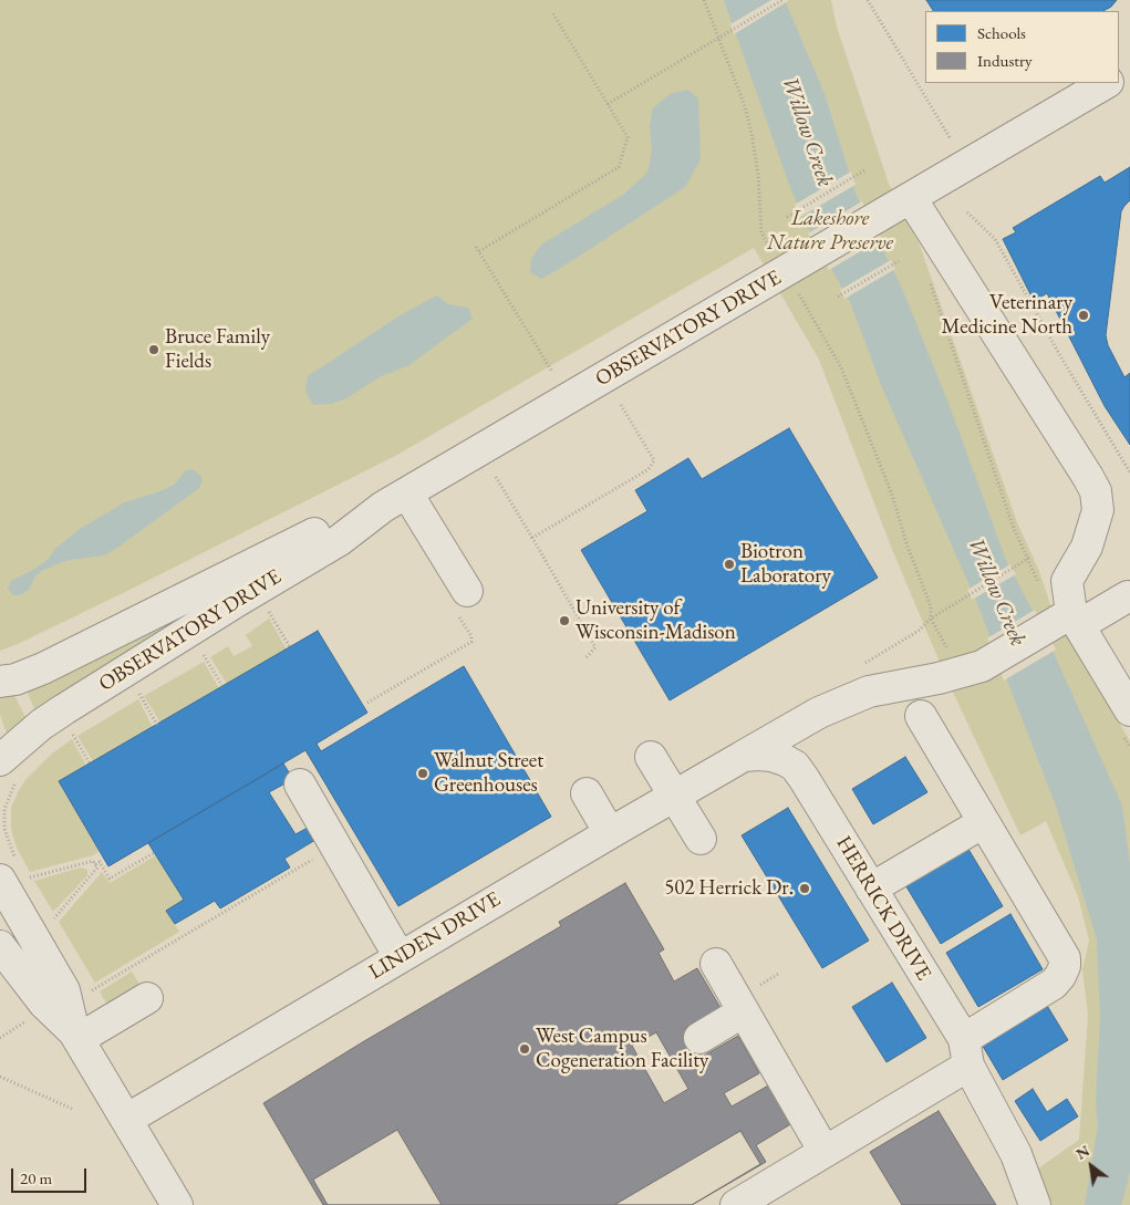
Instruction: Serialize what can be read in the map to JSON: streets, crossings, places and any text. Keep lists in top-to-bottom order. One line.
{"streets":{"street":["OBSERVATORY DRIVE","HERRICK DRIVE","LINDEN DRIVE"]},"crossings":[["HERRICK DRIVE","LINDEN DRIVE"]],"water":["Willow Creek"],"parks":["Lakeshore Nature Preserve"],"places":["Veterinary Medicine North","Bruce Family Fields","Biotron Laboratory","University of Wisconsin-Madison","Walnut Street Greenhouses","502 Herrick Dr.","West Campus Cogeneration Facility"],"legend":["Schools","Industry"],"scale_bar":"20 m","north":"top left"}
